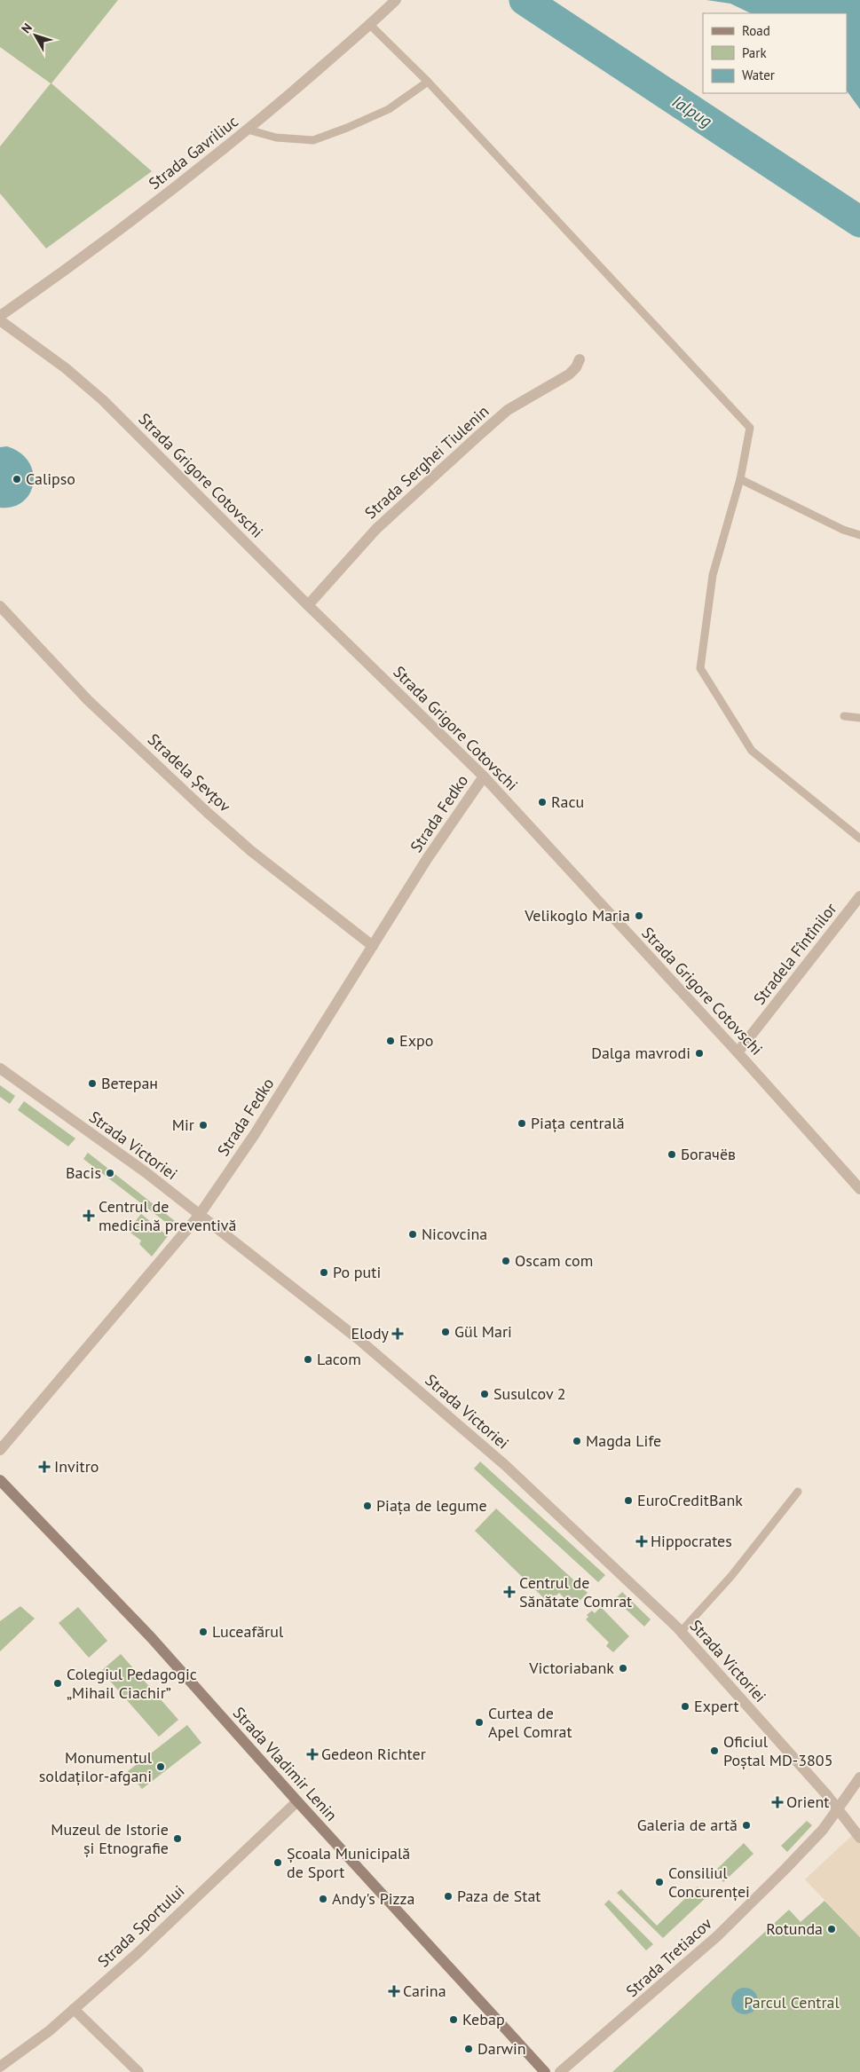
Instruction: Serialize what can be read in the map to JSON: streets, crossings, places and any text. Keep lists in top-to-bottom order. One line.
{"streets":{"main road":["Strada Vladimir Lenin"],"street":["Strada Gavriliuc","Strada Serghei Tiulenin","Strada Grigore Cotovschi","Stradela Șevțov","Strada Fedko","Stradela Fîntînilor","Strada Victoriei","Strada Sportului","Strada Tretiacov"]},"crossings":[["Strada Serghei Tiulenin","Strada Grigore Cotovschi"],["Strada Grigore Cotovschi","Strada Fedko"],["Strada Grigore Cotovschi","Stradela Fîntînilor"],["Stradela Șevțov","Strada Fedko"],["Strada Fedko","Strada Victoriei"],["Strada Victoriei","Strada Tretiacov"],["Strada Vladimir Lenin","Strada Sportului"]],"water":["Ialpug"],"parks":["Parcul Central"],"places":{"other":["Calipso","Racu","Velikoglo Maria","Expo","Dalga mavrodi","Ветеран","Piața centrală","Mir","Богачёв","Bacis","Nicovcina","Oscam com","Po puti","Gül Mari","Lacom","Susulcov 2","Magda Life","EuroCreditBank","Piața de legume","Luceafărul","Victoriabank","Colegiul Pedagogic „Mihail Ciachir”","Expert","Curtea de Apel Comrat","Oficiul Poștal MD-3805","Monumentul soldaților-afgani","Galeria de artă","Muzeul de Istorie și Etnografie","Școala Municipală de Sport","Consiliul Concurenței","Paza de Stat","Andy's Pizza","Rotunda","Kebap","Darwin"],"health":["Centrul de medicină preventivă","Elody","Invitro","Hippocrates","Centrul de Sănătate Comrat","Gedeon Richter","Orient","Carina"]},"legend":["Road","Park","Water"],"north":"top left"}
